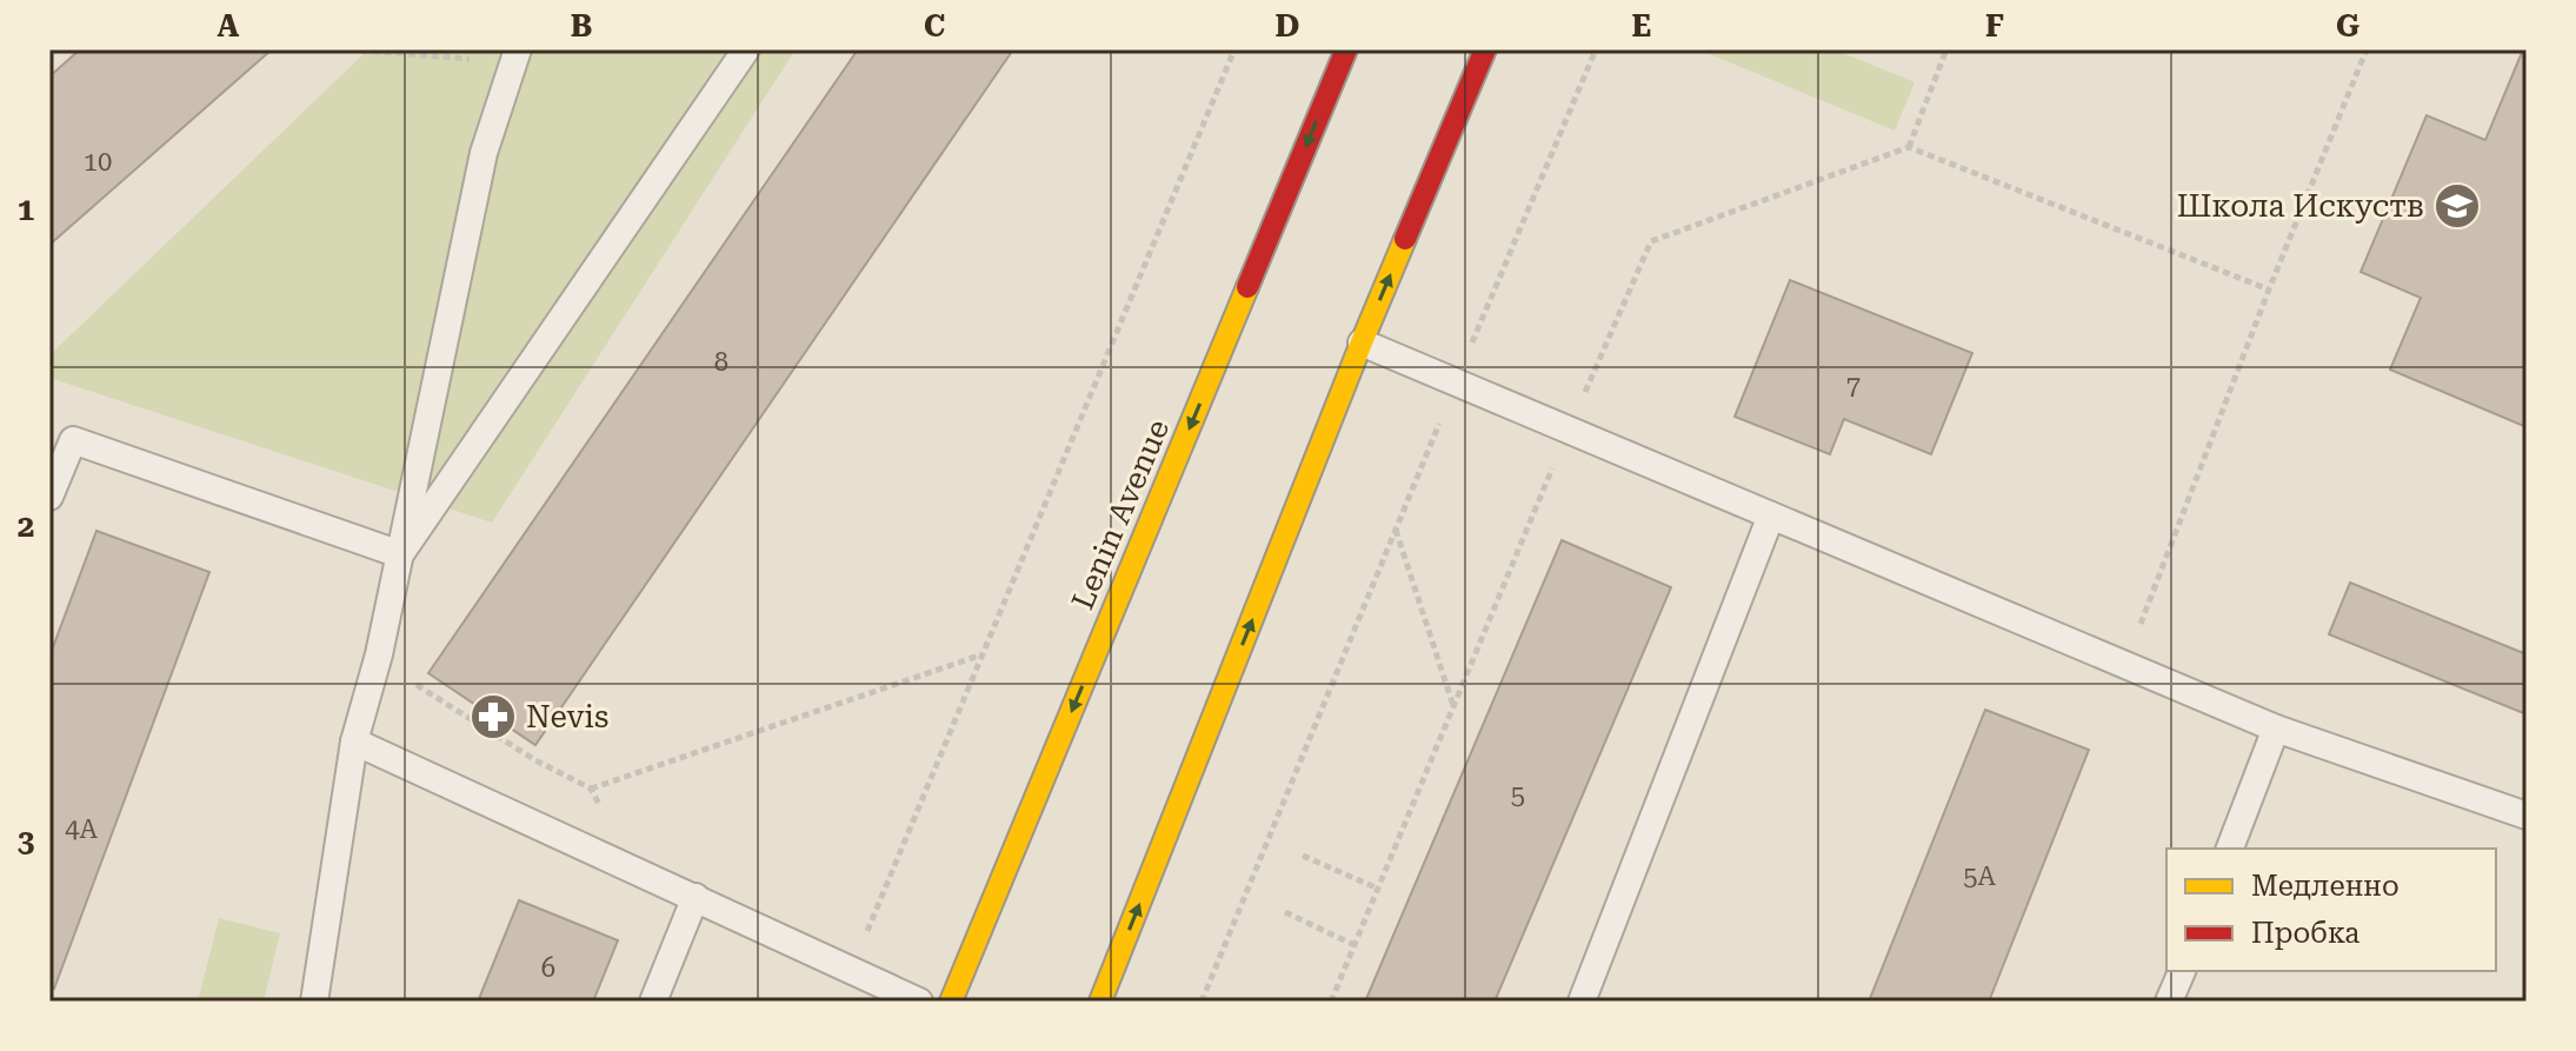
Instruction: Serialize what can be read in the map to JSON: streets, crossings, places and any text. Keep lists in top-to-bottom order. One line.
{"streets":{"main road":["Lenin Avenue"]},"places":{"school or university":["Школа Искуств"],"pharmacy":["Nevis"]},"house_numbers":["10","8","7","5","4А","5А","6"],"legend":["Медленно","Пробка"],"grid":{"columns":["A","B","C","D","E","F","G"],"rows":["1","2","3"]}}
